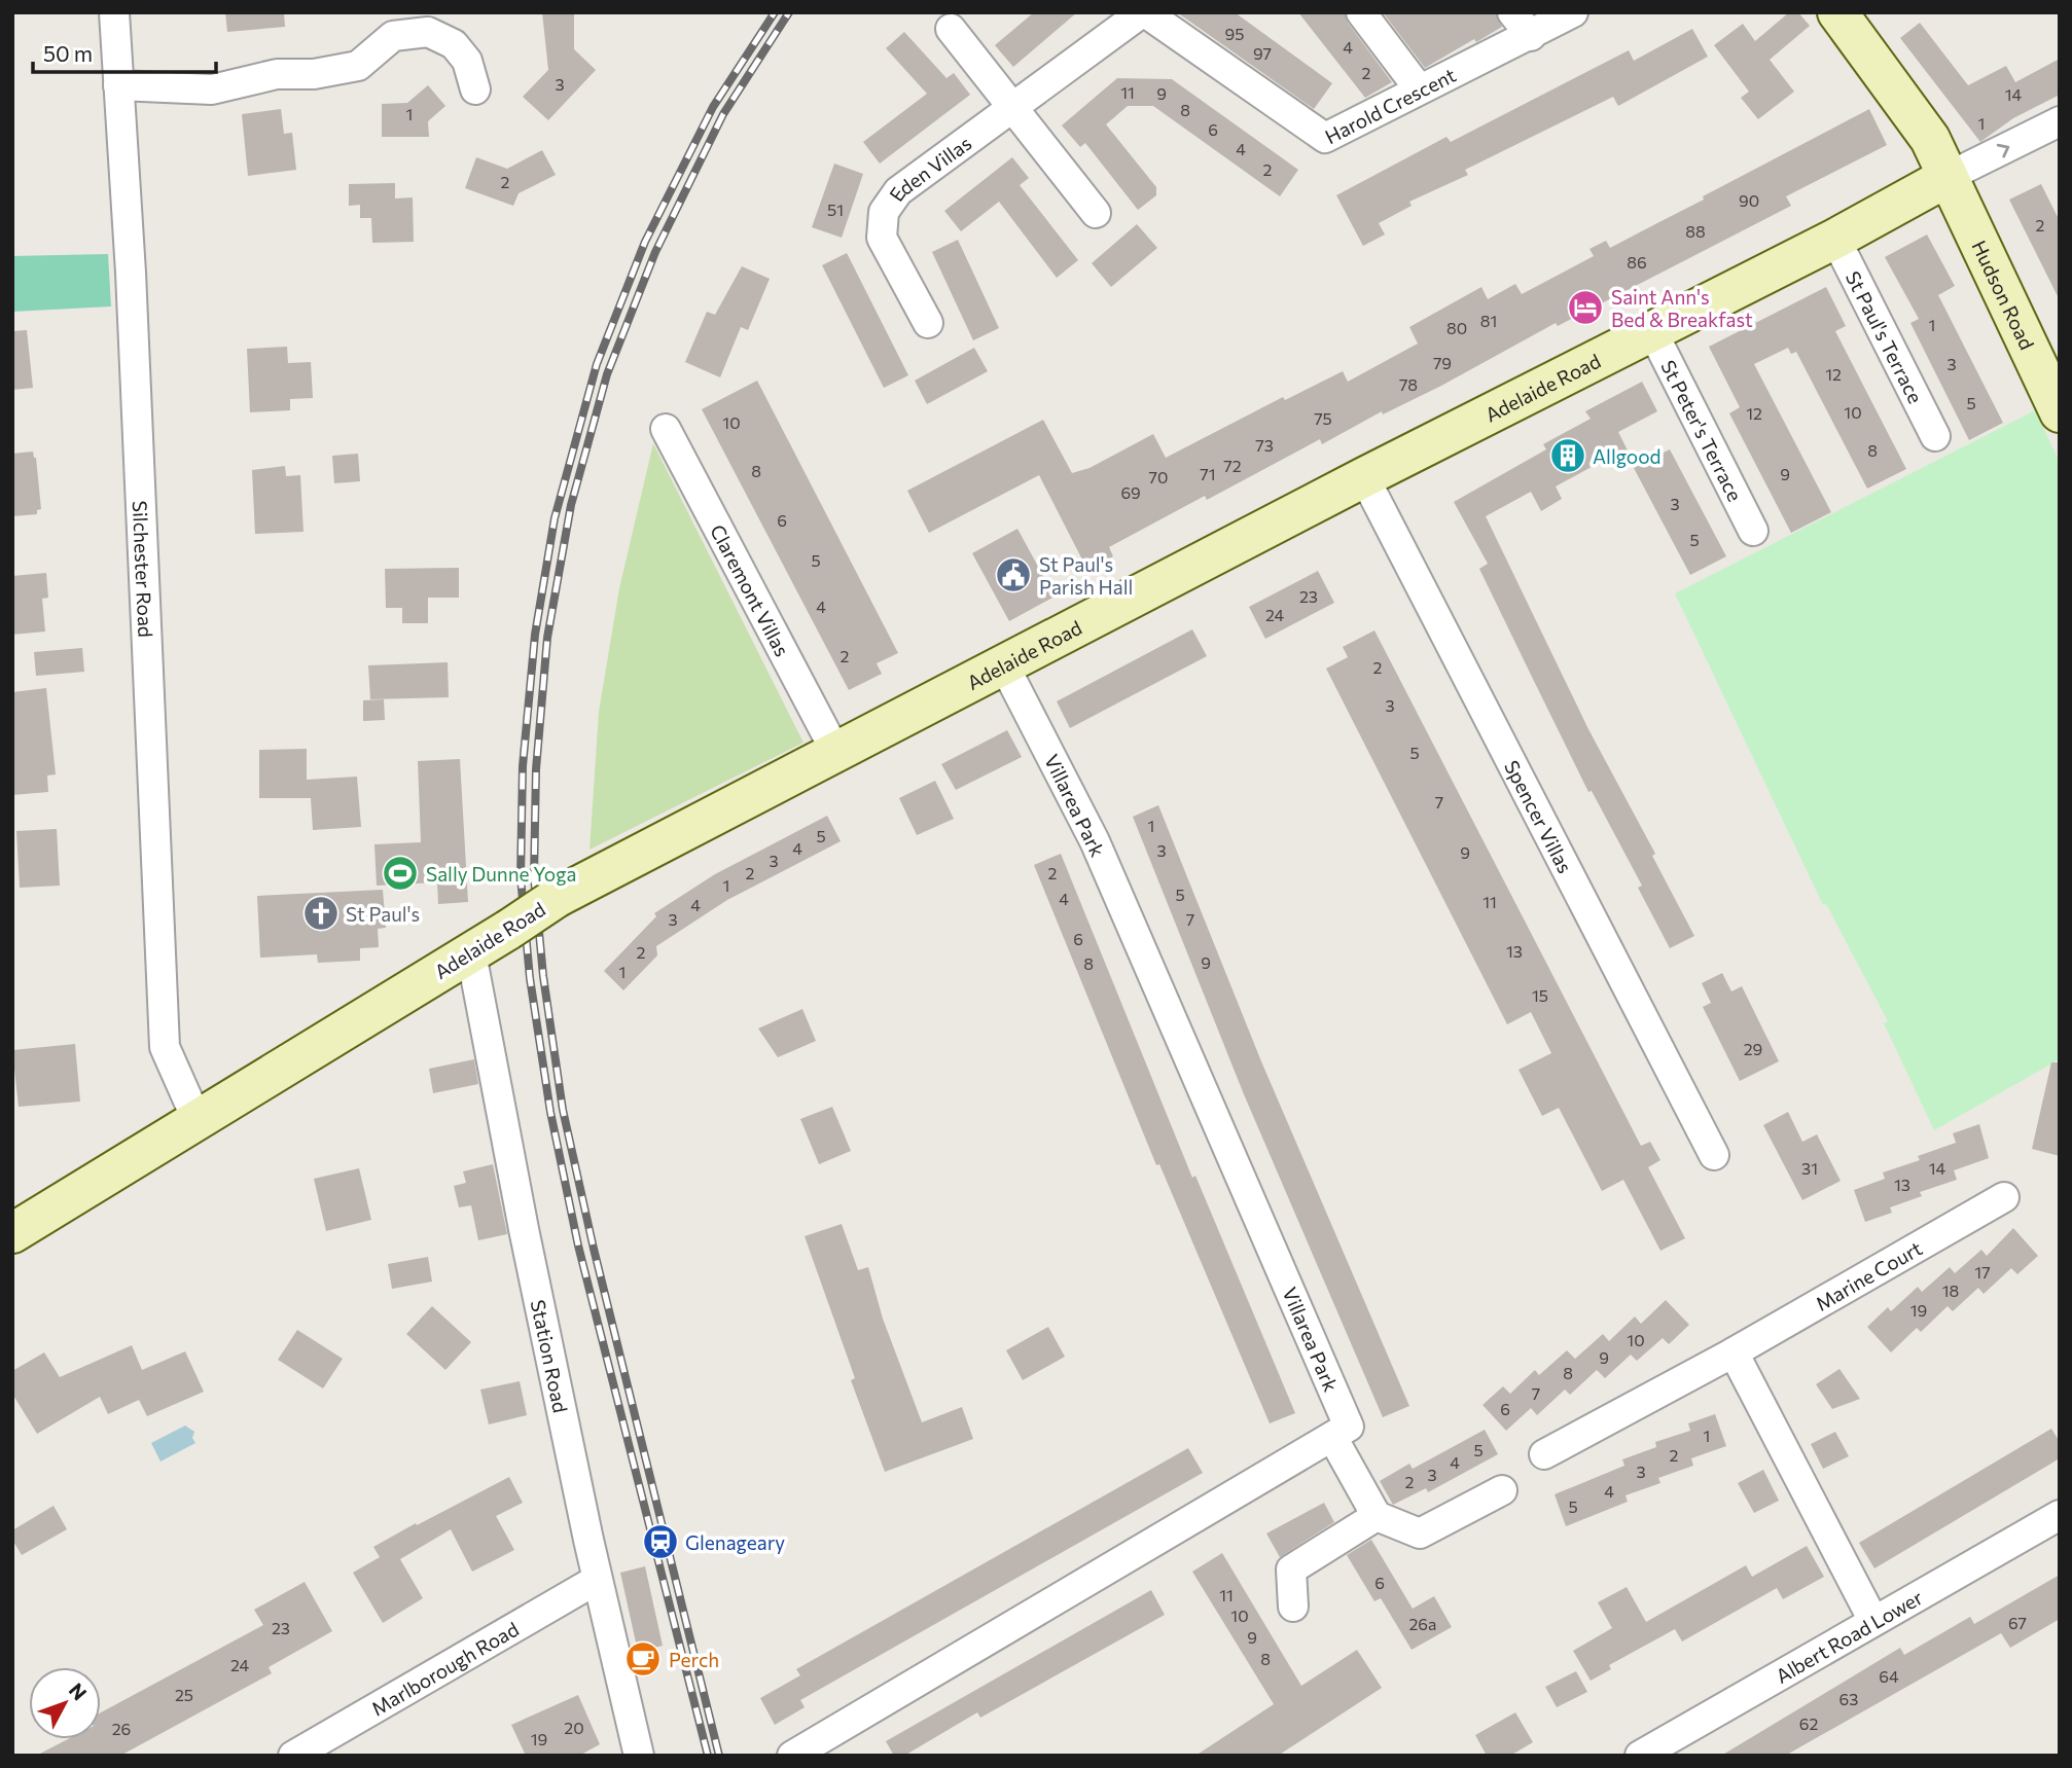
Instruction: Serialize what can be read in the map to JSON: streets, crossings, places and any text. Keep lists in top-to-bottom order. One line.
{"streets":{"street":["Harold Crescent","Eden Villas","Hudson Road","St Paul's Terrace","Adelaide Road","St Peter's Terrace","Silchester Road","Claremont Villas","Villarea Park","Spencer Villas","Marine Court","Station Road","Albert Road Lower","Marlborough Road"]},"crossings":[["Harold Crescent","Eden Villas"],["Hudson Road","Adelaide Road"],["St Paul's Terrace","Adelaide Road"],["Adelaide Road","St Peter's Terrace"],["Adelaide Road","Silchester Road"],["Adelaide Road","Claremont Villas"],["Adelaide Road","Villarea Park"],["Adelaide Road","Spencer Villas"],["Adelaide Road","Station Road"],["Station Road","Marlborough Road"]],"places":{"hotel":["Saint Ann's Bed & Breakfast"],"building":["Allgood"],"public building":["St Paul's Parish Hall"],"sports":["Sally Dunne Yoga"],"church":["St Paul's"],"station":["Glenageary"],"cafe":["Perch"]},"house_numbers":["95","4","97","2","3","11","9","14","8","1","1","6","4","2","2","90","51","2","88","86","81","1","80","79","3","12","78","5","10","12","75","10","73","8","72","8","71","9","70","69","3","6","5","5","23","4","24","2","2","3","5","7","1","5","4","3","9","3","2","2","1","5","4","11","4","3","7","6","13","2","9","8","1","15","29","31","14","13","17","18","19","10","9","8","7","6","1","5","2","4","3","3","2","4","5","6","11","10","67","26a","23","9","8","24","64","25","63","62","20","26","19"],"scale_bar":"50 m","north":"top right"}
